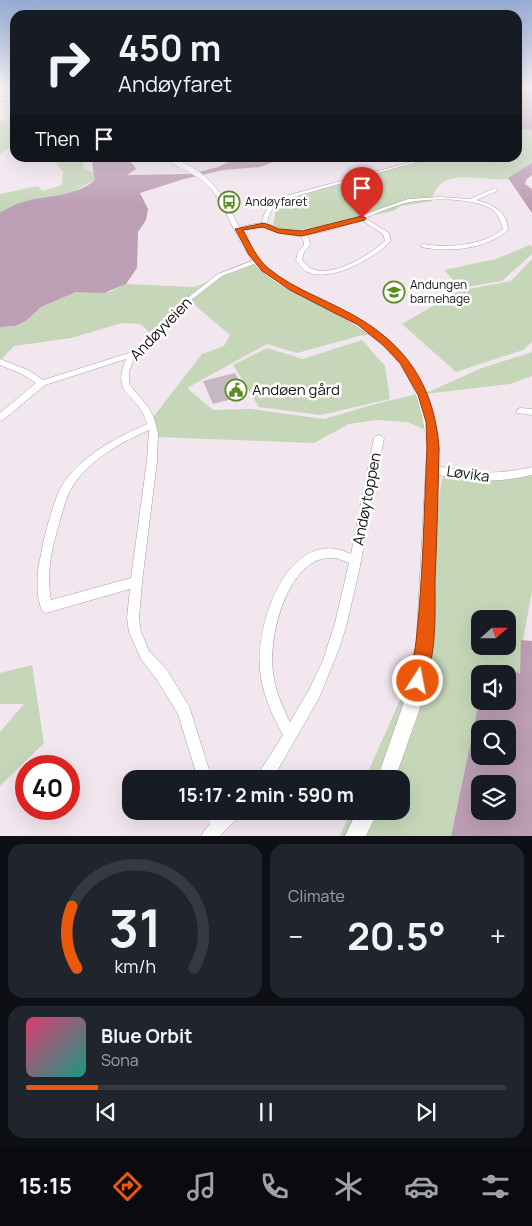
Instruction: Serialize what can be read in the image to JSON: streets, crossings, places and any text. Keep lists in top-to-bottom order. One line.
{"streets":{"street":["Andøyveien","Løvika","Andøytoppen"]},"places":{"bus stop":["Andøyfaret"],"school or university":["Andungen barnehage"],"public building":["Andøen gård"]},"north":"right","page":{"turn":["450 m","Andøyfaret"],"then":"Then","limit":"40","trip":"15:17 · 2 min · 590 m","tile":"Climate","heat":["−","20.5°","+"],"song":["Blue Orbit","Sona"],"tabs":"15:15","gauge":["31","km/h"]}}
